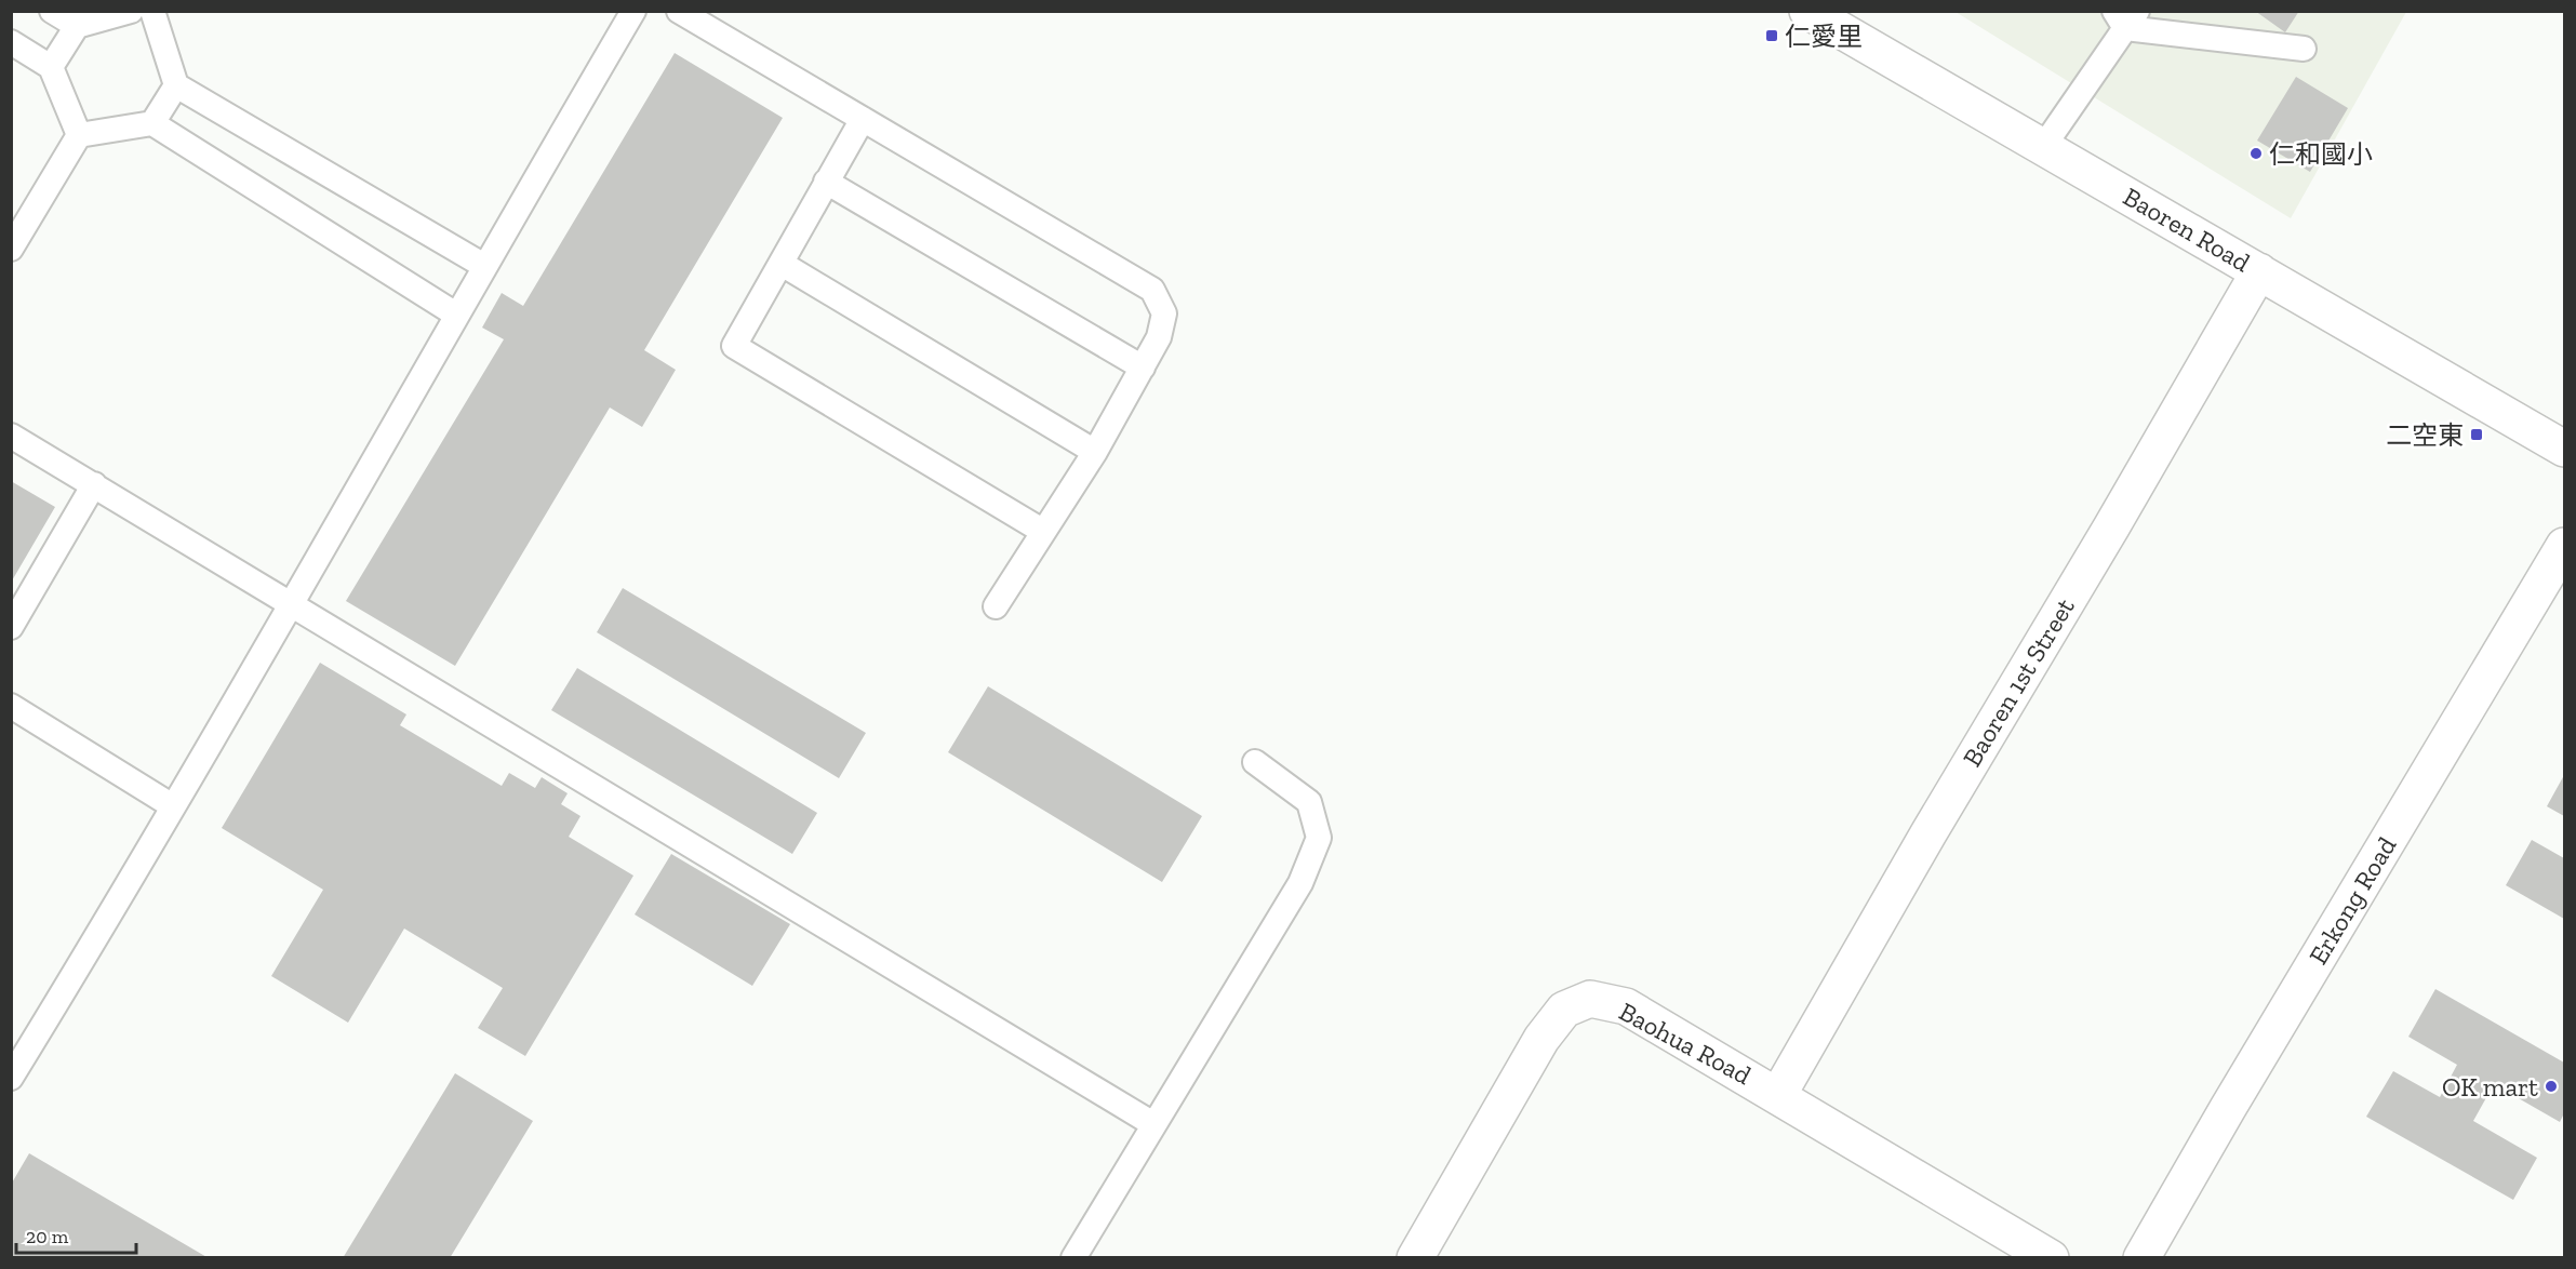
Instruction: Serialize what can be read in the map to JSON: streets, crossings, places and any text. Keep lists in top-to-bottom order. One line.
{"streets":{"street":["Baoren Road","Baoren 1st Street","Erkong Road","Baohua Road"]},"crossings":[["Baoren Road","Baoren 1st Street"],["Baoren 1st Street","Baohua Road"]],"places":{"transit":["仁愛里","二空東"],"other":["仁和國小","OK mart"]},"scale_bar":"20 m"}
